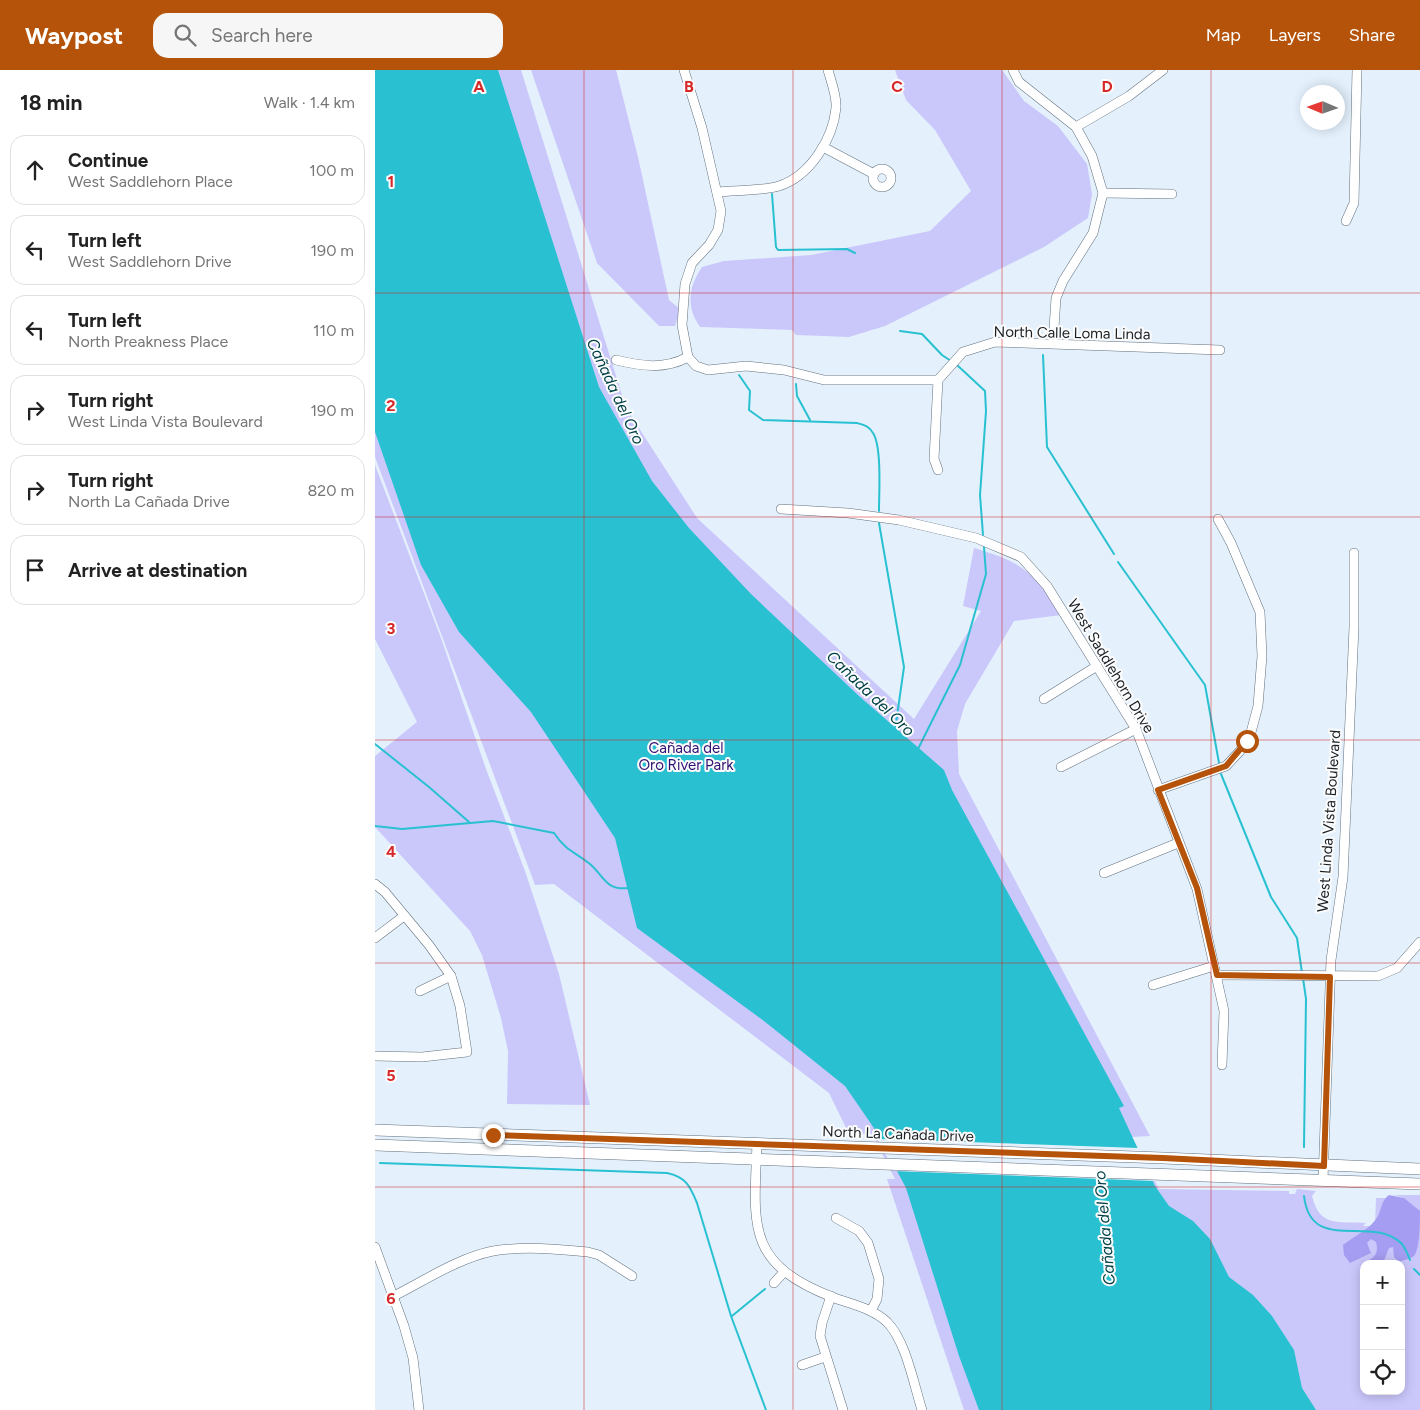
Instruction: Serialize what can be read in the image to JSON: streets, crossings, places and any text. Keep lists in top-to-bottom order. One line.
{"streets":{"main road":["North La Cañada Drive"],"street":["North Calle Loma Linda","West Saddlehorn Drive","West Linda Vista Boulevard"]},"crossings":[["West Linda Vista Boulevard","North La Cañada Drive"]],"water":["Cañada del Oro"],"parks":["Cañada del Oro River Park"],"north":"left","page":{"header":"Waypost","search":"Search here","nav":["Map","Layers","Share"],"heading":["18 min","Walk · 1.4 km"],"list":[["Continue","West Saddlehorn Place","100 m"],["Turn left","West Saddlehorn Drive","190 m"],["Turn left","North Preakness Place","110 m"],["Turn right","West Linda Vista Boulevard","190 m"],["Turn right","North La Cañada Drive","820 m"],"Arrive at destination"],"map_buttons":["+","−"]},"grid":{"columns":["A","B","C","D"],"rows":["1","2","3","4","5","6"]}}
